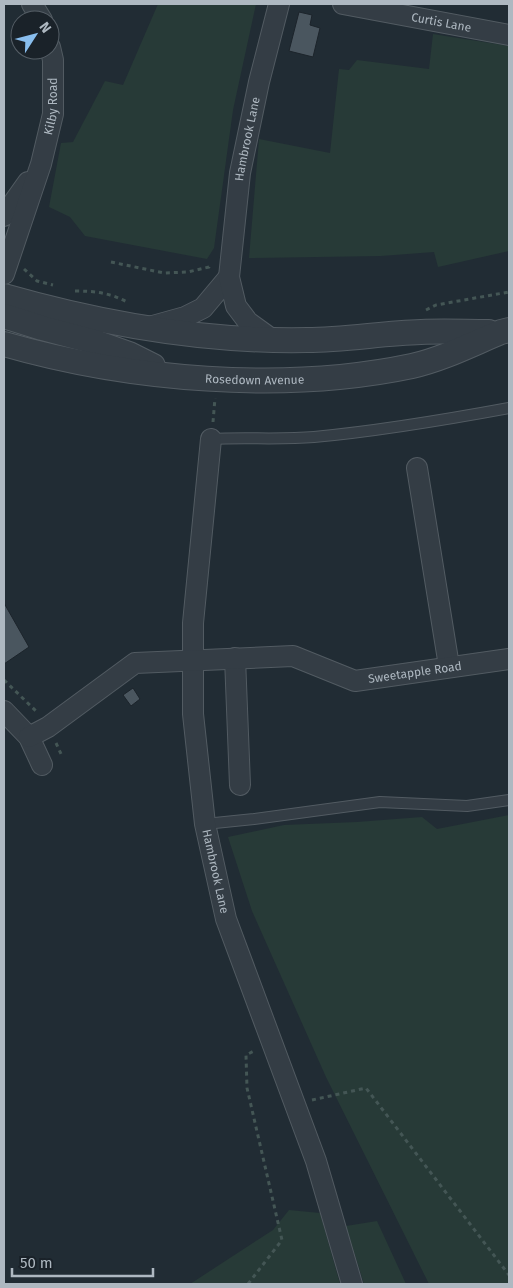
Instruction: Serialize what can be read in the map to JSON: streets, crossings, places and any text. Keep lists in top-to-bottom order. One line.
{"streets":{"street":["Curtis Lane","Kilby Road","Hambrook Lane","Rosedown Avenue","Sweetapple Road"]},"crossings":[["Hambrook Lane","Rosedown Avenue"],["Hambrook Lane","Sweetapple Road"]],"scale_bar":"50 m","north":"top right"}
